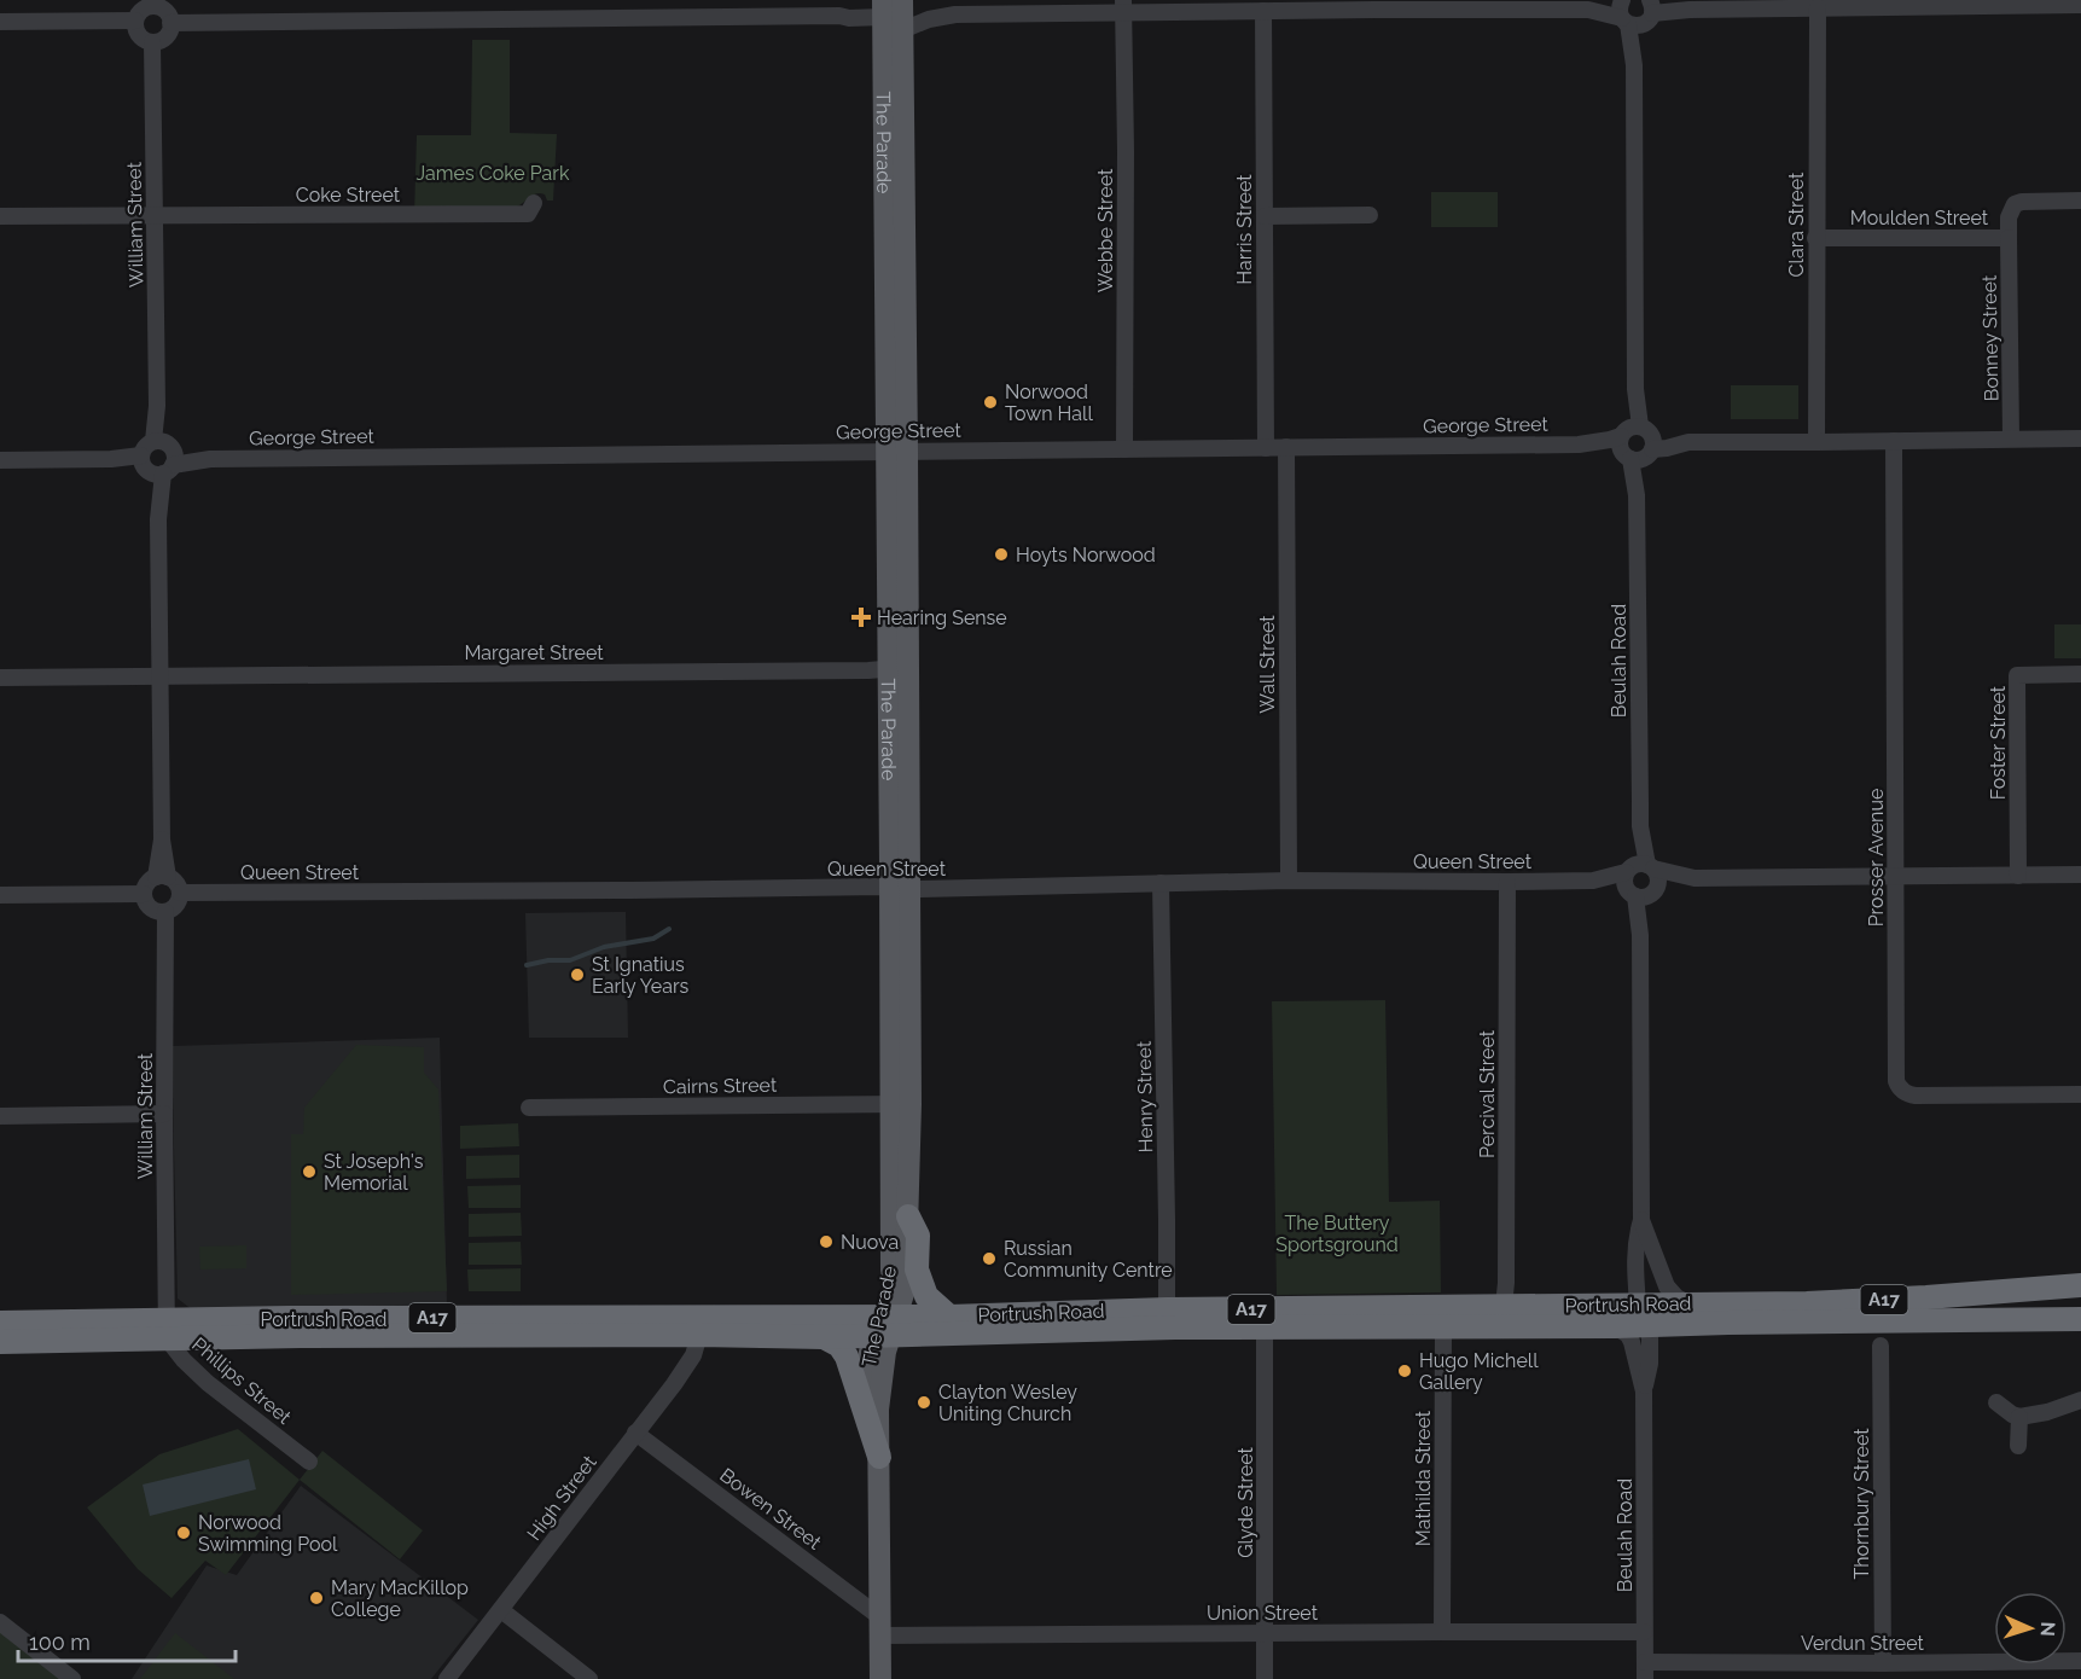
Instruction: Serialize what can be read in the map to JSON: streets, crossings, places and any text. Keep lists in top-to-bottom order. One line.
{"streets":{"highway":["A17","Portrush Road"],"main road":["The Parade"],"street":["Coke Street","Moulden Street","William Street","Clara Street","Harris Street","Webbe Street","Bonney Street","George Street","Margaret Street","Beulah Road","Wall Street","Foster Street","Prosser Avenue","Queen Street","Cairns Street","Percival Street","Henry Street","Phillips Street","Mathilda Street","High Street","Glyde Street","Thornbury Street","Bowen Street","Union Street","Verdun Street"]},"crossings":[["The Parade","George Street"],["The Parade","Margaret Street"],["The Parade","Queen Street"],["The Parade","Cairns Street"],["The Parade","Portrush Road"],["The Parade","Bowen Street"],["The Parade","Union Street"],["Coke Street","William Street"],["Moulden Street","Clara Street"],["Moulden Street","Bonney Street"],["William Street","George Street"],["William Street","Margaret Street"],["William Street","Queen Street"],["William Street","Portrush Road"],["William Street","Phillips Street"],["Clara Street","George Street"],["Harris Street","George Street"],["Webbe Street","George Street"],["Bonney Street","George Street"],["George Street","Beulah Road"],["George Street","Wall Street"],["George Street","Prosser Avenue"],["Beulah Road","Queen Street"],["Beulah Road","Portrush Road"],["Beulah Road","Union Street"],["Beulah Road","Verdun Street"],["Wall Street","Queen Street"],["Foster Street","Queen Street"],["Prosser Avenue","Queen Street"],["Queen Street","Percival Street"],["Queen Street","Henry Street"],["Percival Street","Portrush Road"],["Henry Street","Portrush Road"],["Portrush Road","Phillips Street"],["Portrush Road","Mathilda Street"],["Portrush Road","High Street"],["Portrush Road","Glyde Street"],["Mathilda Street","Union Street"],["High Street","Bowen Street"],["Glyde Street","Union Street"],["Thornbury Street","Verdun Street"],["Bowen Street","Union Street"]],"parks":["James Coke Park","The Buttery Sportsground"],"places":{"other":["Norwood Town Hall","Hoyts Norwood","St Ignatius Early Years","St Joseph's Memorial","Nuova","Russian Community Centre","Hugo Michell Gallery","Clayton Wesley Uniting Church","Norwood Swimming Pool","Mary MacKillop College"],"health":["Hearing Sense"]},"scale_bar":"100 m","north":"right"}
